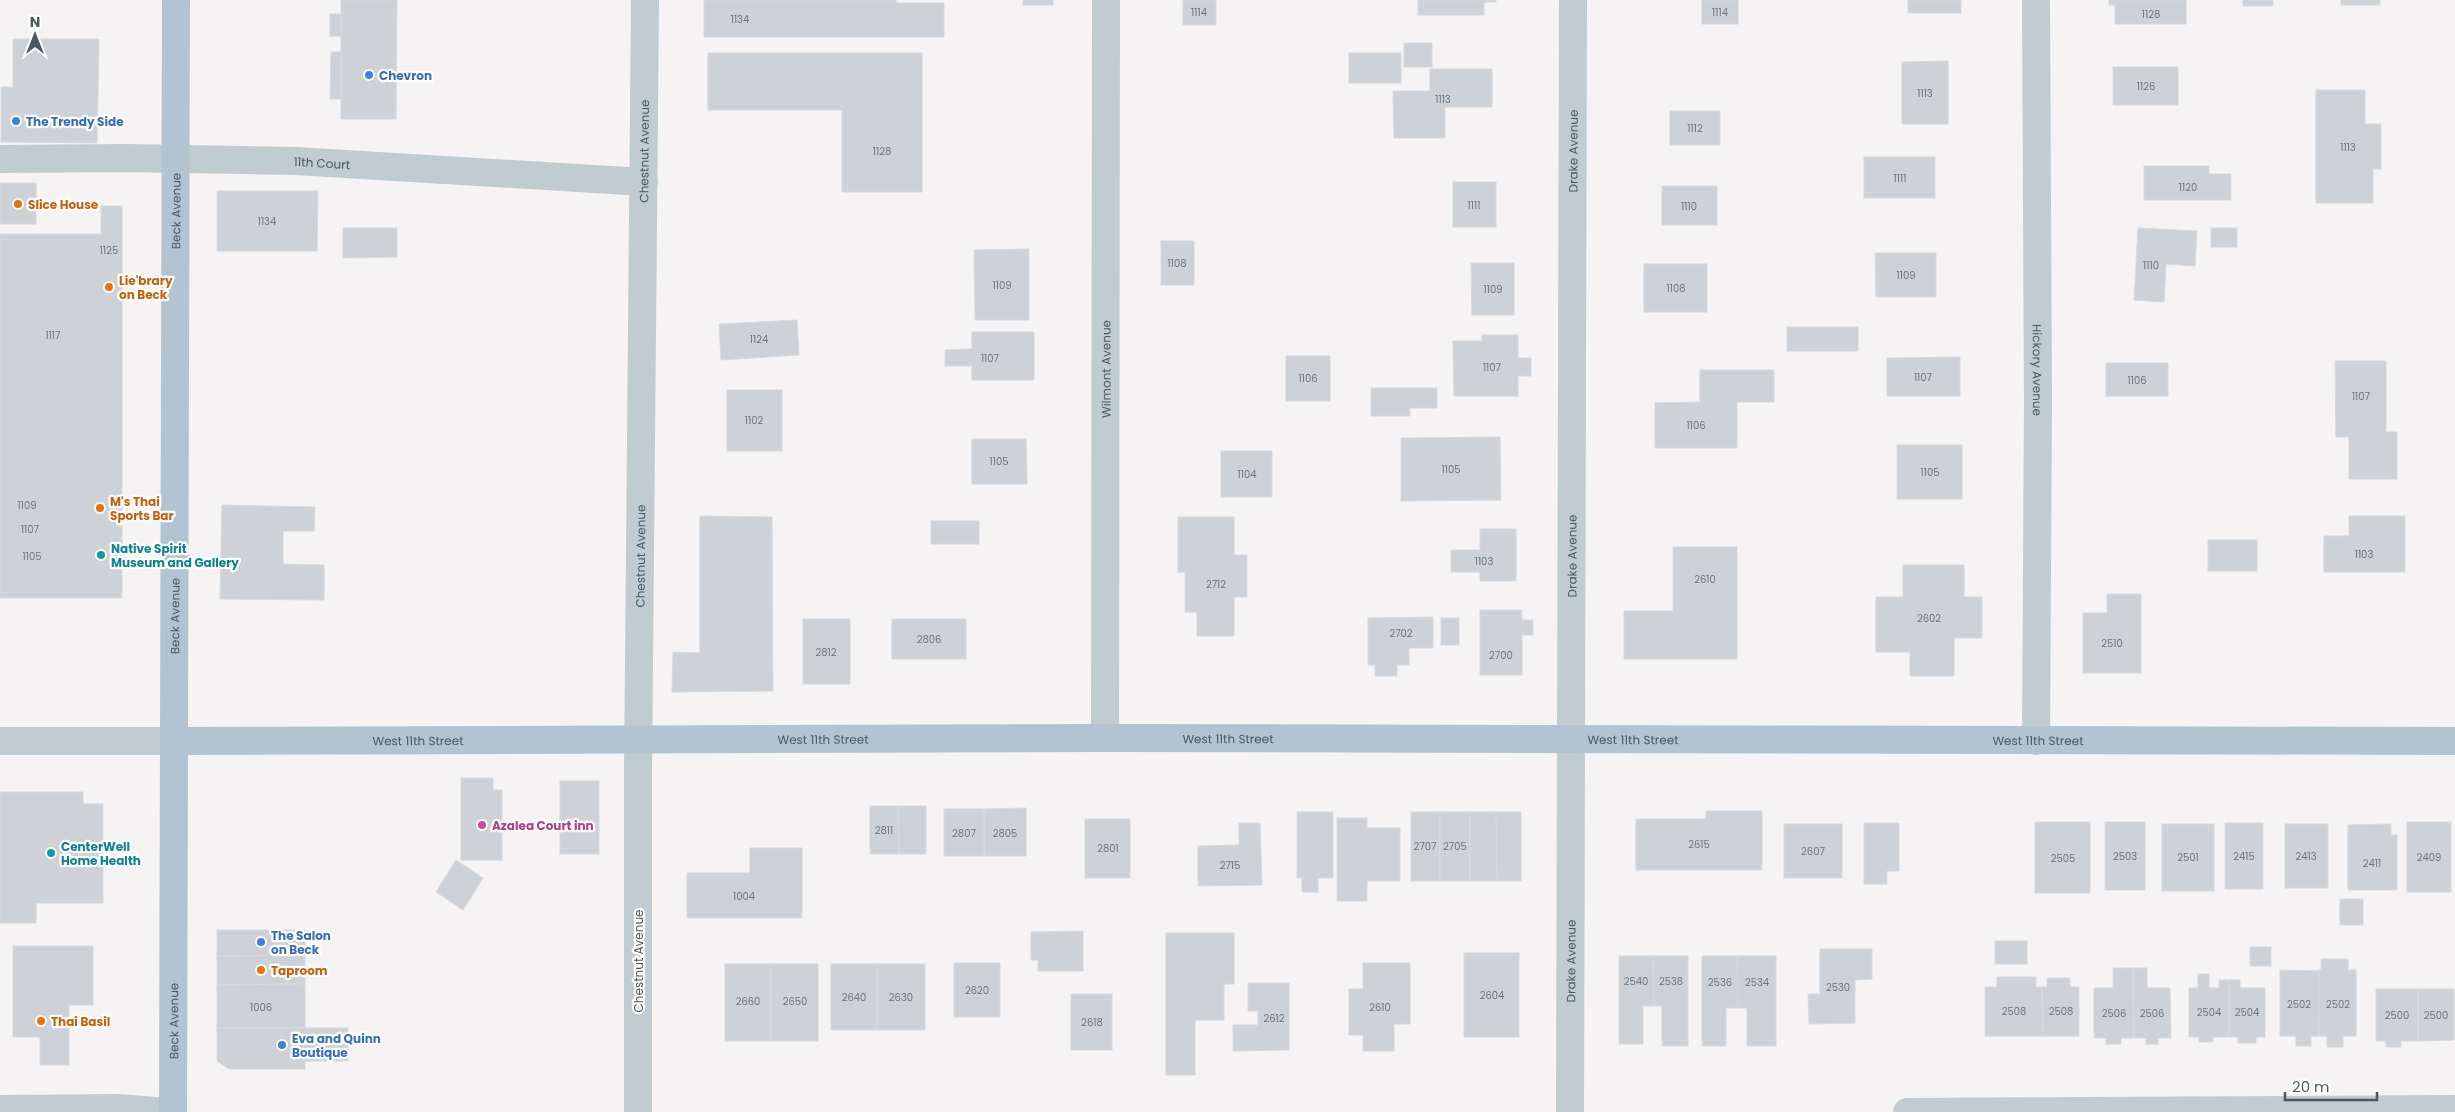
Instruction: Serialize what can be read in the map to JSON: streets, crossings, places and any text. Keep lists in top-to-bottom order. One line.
{"streets":{"main road":["Beck Avenue","West 11th Street"],"street":["Chestnut Avenue","Drake Avenue","11th Court","Wilmont Avenue","Hickory Avenue"]},"crossings":[["Chestnut Avenue","11th Court"],["Chestnut Avenue","West 11th Street"],["Drake Avenue","West 11th Street"],["11th Court","Beck Avenue"],["Beck Avenue","West 11th Street"],["Wilmont Avenue","West 11th Street"],["Hickory Avenue","West 11th Street"]],"places":["Chevron","The Trendy Side","Slice House","Lie'brary on Beck","M's Thai Sports Bar","Native Spirit Museum and Gallery","Azalea Court inn","CenterWell Home Health","The Salon on Beck","Taproom","Thai Basil","Eva and Quinn Boutique"],"house_numbers":["1114","1114","1128","1134","1126","1113","1113","1112","1113","1128","1111","1120","1111","1110","1134","1125","1108","1110","1109","1109","1108","1109","1117","1124","1107","1107","1107","1106","1106","1107","1102","1106","1105","1105","1105","1104","1109","1107","1103","1105","1103","2610","2712","2602","2702","2806","2510","2812","2700","2811","2807","2805","2615","2707","2705","2801","2607","2503","2415","2413","2501","2409","2505","2411","2715","1004","2540","2538","2536","2534","2530","2620","2604","2640","2630","2660","2650","2502","2502","1006","2610","2508","2508","2504","2504","2506","2506","2500","2500","2612","2618"],"scale_bar":"20 m","north":"top"}
